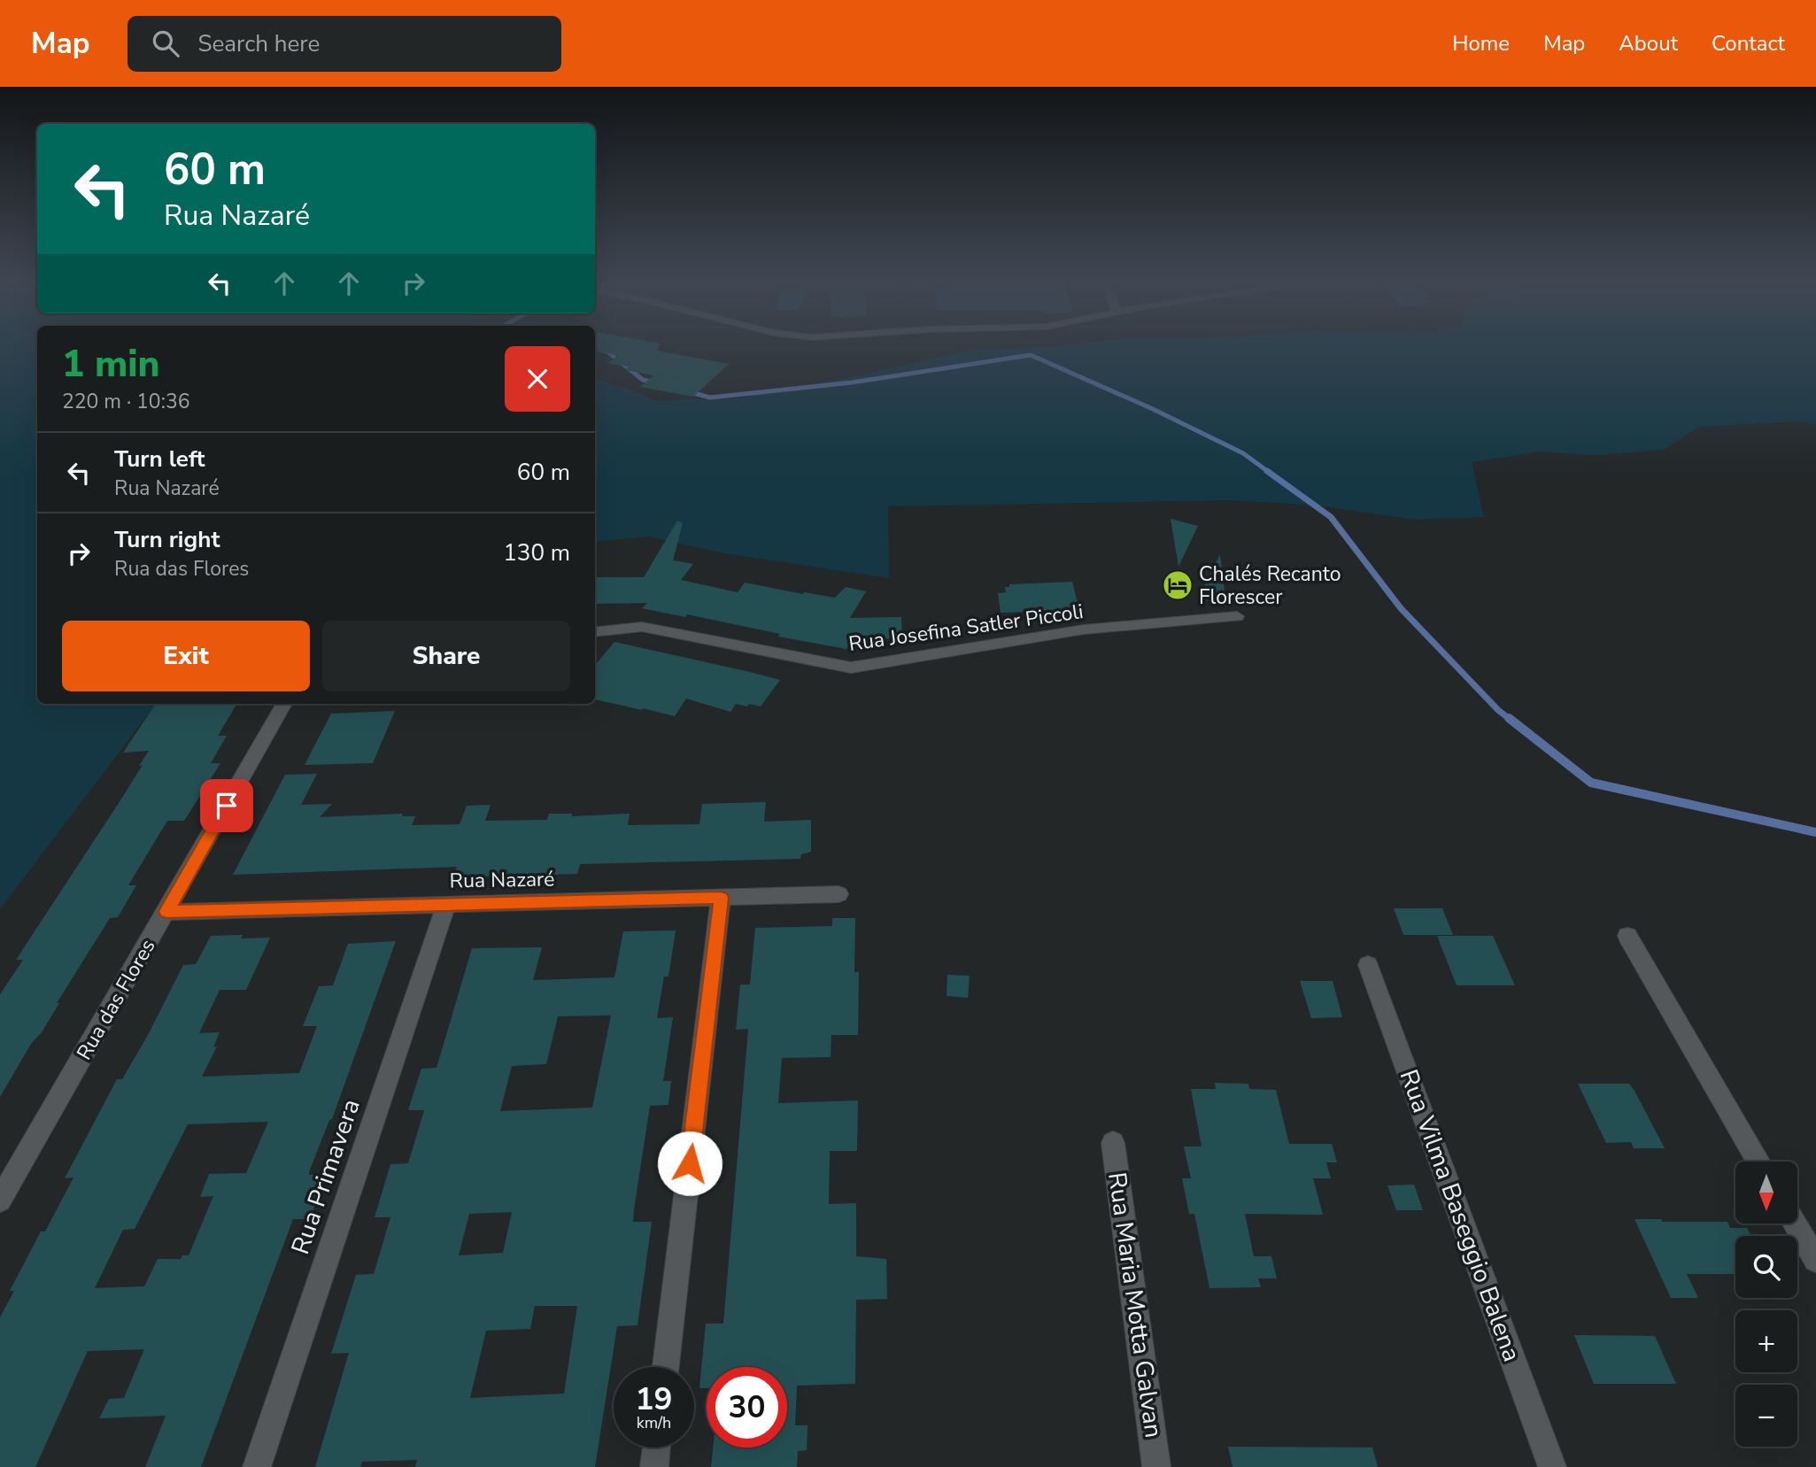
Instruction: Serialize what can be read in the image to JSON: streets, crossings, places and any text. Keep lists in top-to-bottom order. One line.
{"streets":{"street":["Rua Josefina Satler Piccoli","Rua Nazaré","Rua das Flores","Rua Primavera","Rua Vilma Baseggio Balena","Rua Maria Motta Galvan"]},"crossings":[["Rua Nazaré","Rua das Flores"],["Rua Nazaré","Rua Primavera"]],"places":{"hotel":["Chalés Recanto Florescer"]},"north":"bottom","page":{"header":"Map","search":"Search here","nav":["Home","Map","About","Contact"],"turn":["60 m","Rua Nazaré"],"heading":["1 min","220 m · 10:36"],"list":[{"name":"Turn left","note":"Rua Nazaré","value":"60 m"},{"name":"Turn right","note":"Rua das Flores","value":"130 m"}],"buttons":["Exit","Share"],"map_buttons":["+","−"],"speed":"19 km/h","limit":"30"}}
